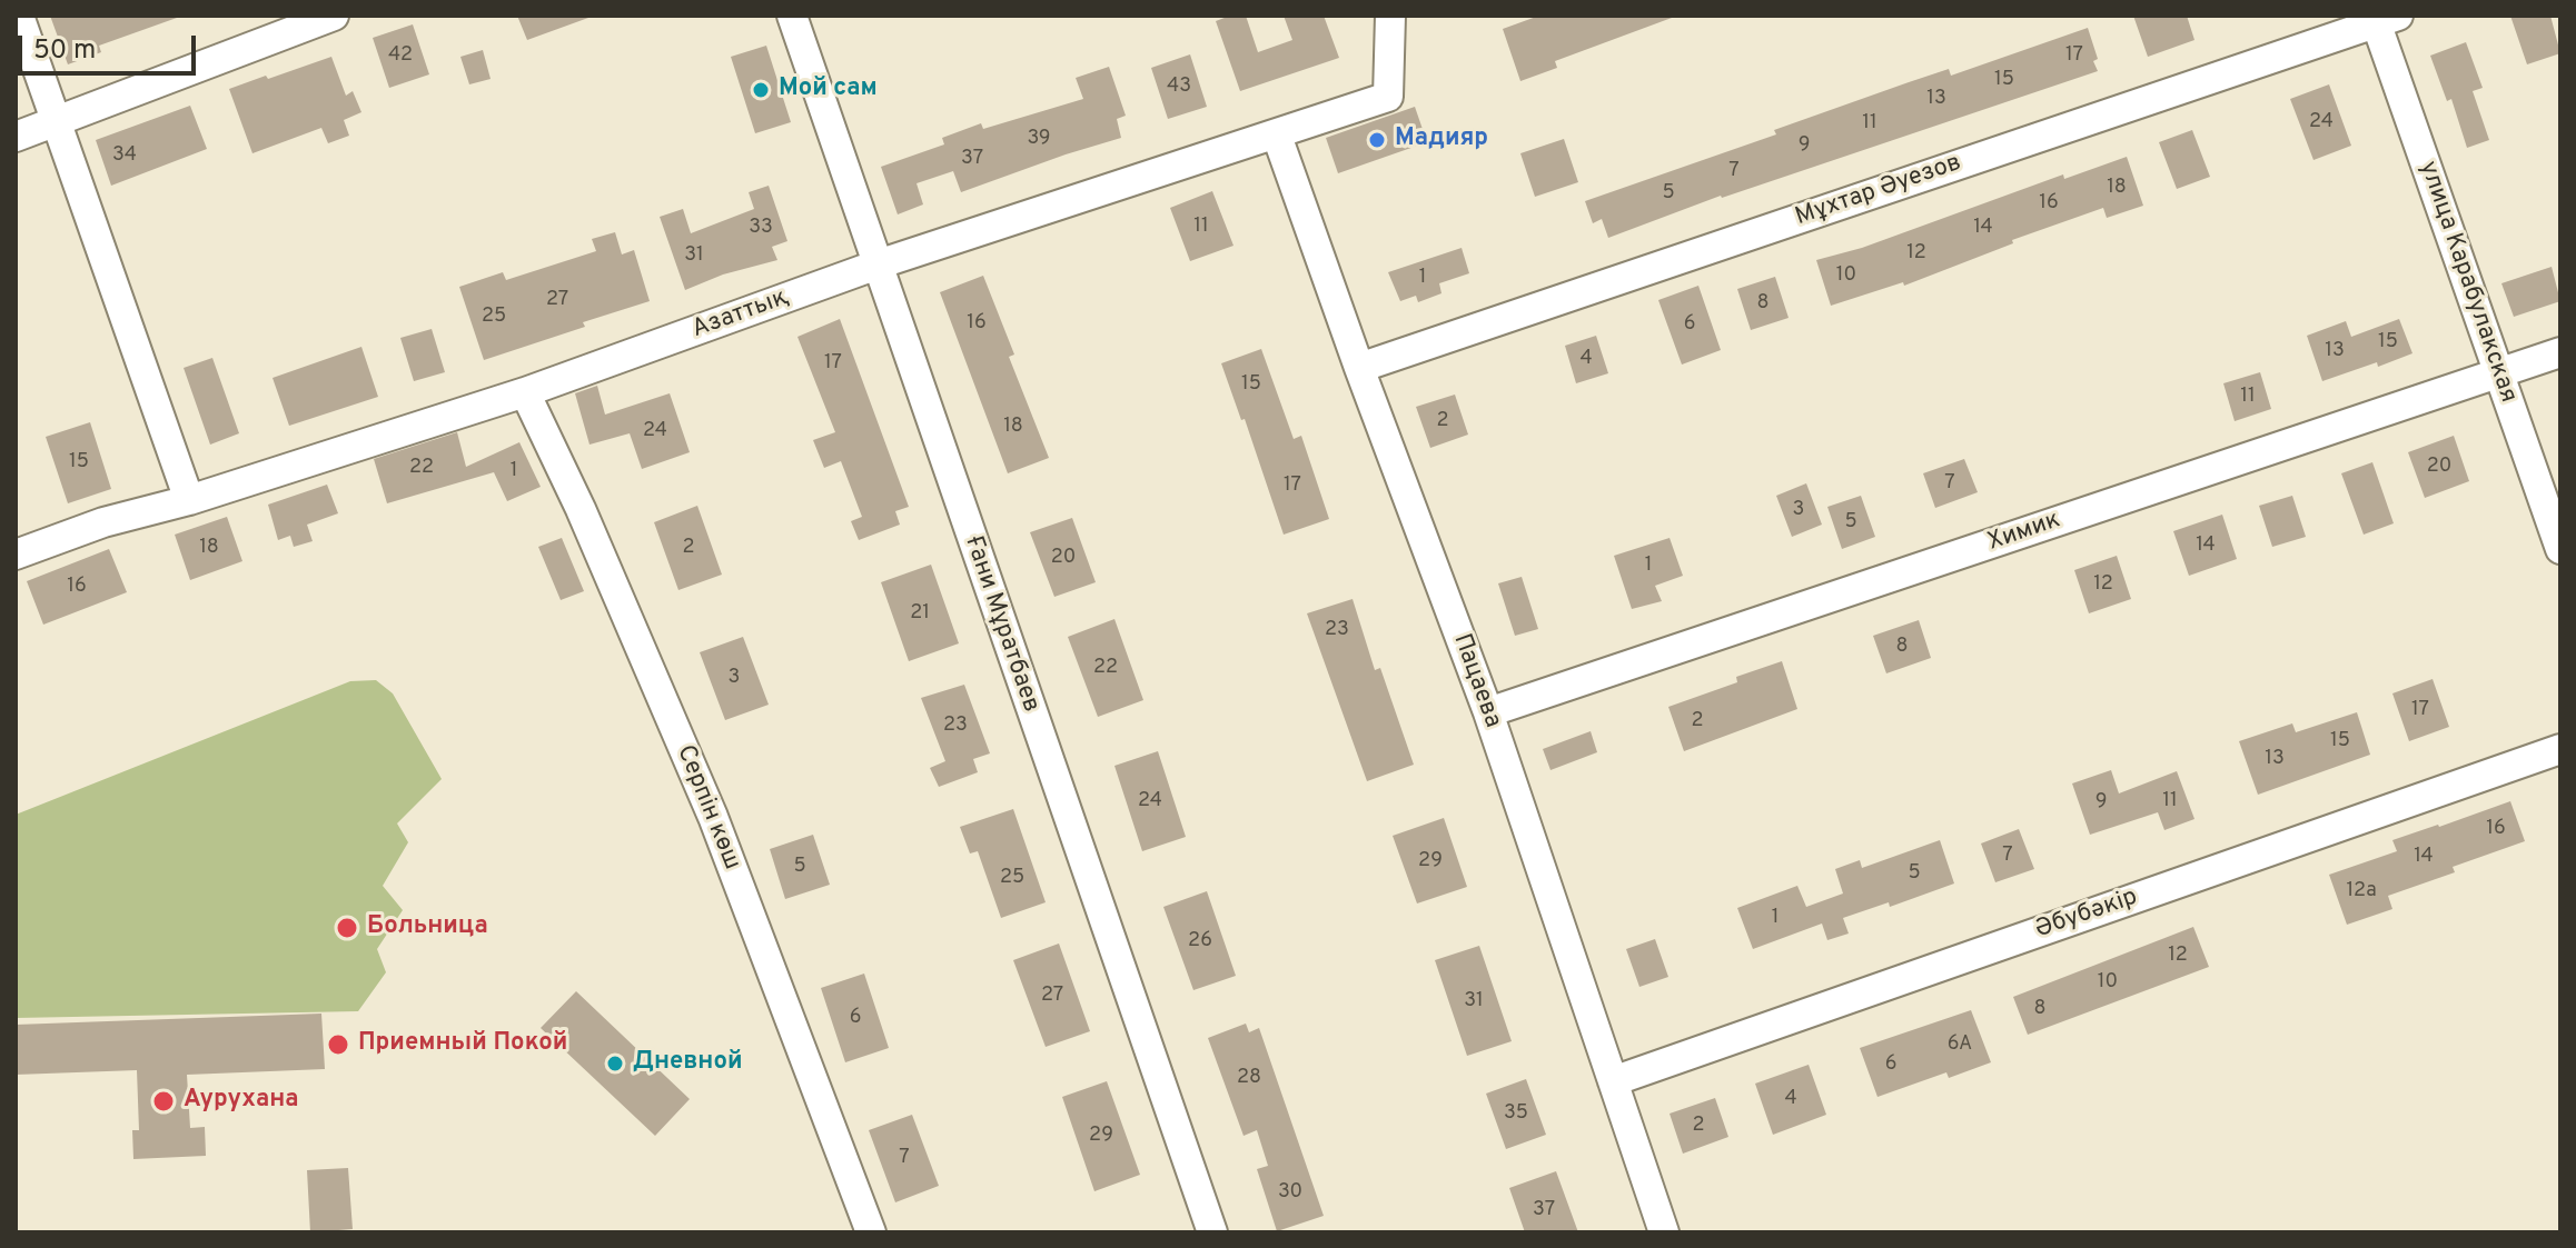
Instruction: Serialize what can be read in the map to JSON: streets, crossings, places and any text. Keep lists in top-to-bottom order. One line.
{"streets":{"street":["Мұхтар Әуезов","улица Карабулакская","Азаттық","Химик","Ғани Мұратбаев","Пацаева","Серпін көш","Әбубәкір"]},"crossings":[["Мұхтар Әуезов","улица Карабулакская"],["Мұхтар Әуезов","Пацаева"],["улица Карабулакская","Химик"],["Азаттық","Ғани Мұратбаев"],["Азаттық","Пацаева"],["Азаттық","Серпін көш"],["Химик","Пацаева"],["Пацаева","Әбубәкір"]],"places":["Мой сам","Мадияр","Больница","Приемный Покой","Дневной","Аурухана"],"house_numbers":["42","17","15","43","13","24","11","39","9","34","37","7","18","5","16","11","33","14","12","31","10","1","27","8","25","16","6","15","13","4","17","15","11","2","18","24","15","20","22","1","7","17","3","5","14","18","2","20","1","12","16","21","23","8","22","3","17","2","23","15","13","24","11","9","16","7","14","29","5","5","25","12а","1","26","12","10","27","31","8","6","6А","6","28","4","35","2","29","7","30","37"],"scale_bar":"50 m"}
